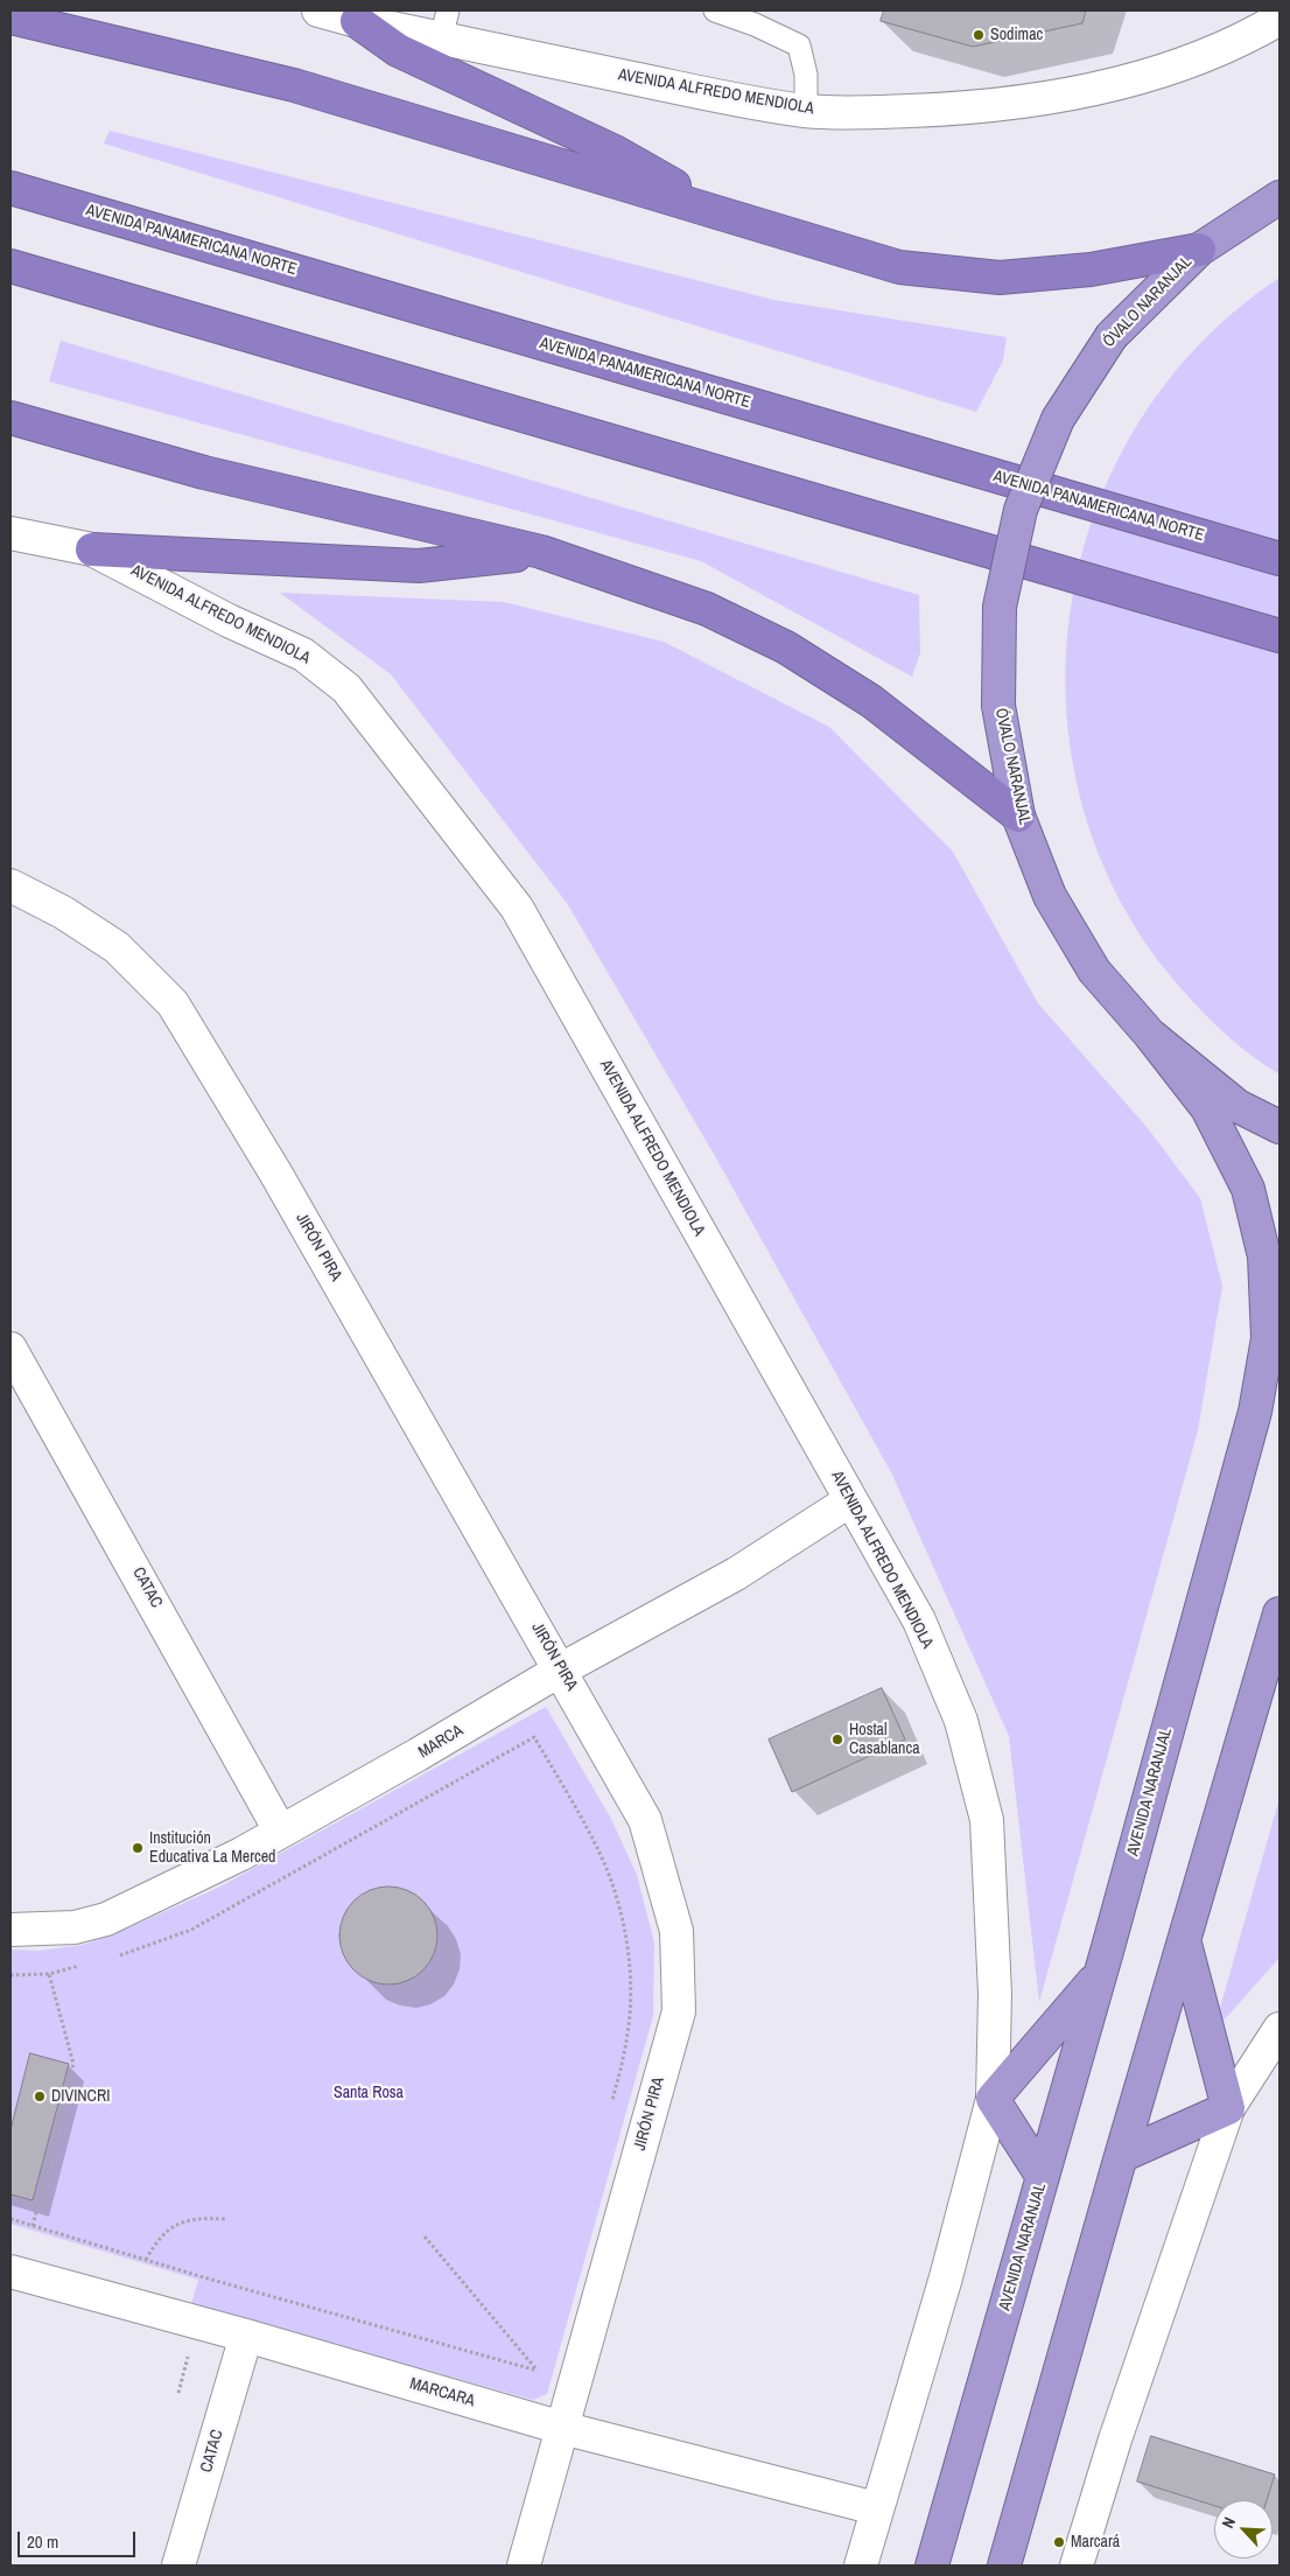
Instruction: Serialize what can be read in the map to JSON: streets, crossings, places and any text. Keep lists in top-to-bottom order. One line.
{"streets":{"highway":["AVENIDA PANAMERICANA NORTE","ÓVALO NARANJAL","AVENIDA NARANJAL"],"street":["AVENIDA ALFREDO MENDIOLA","JIRÓN PIRA","CATAC","MARCA","MARCARA"]},"crossings":[["AVENIDA ALFREDO MENDIOLA","MARCA"],["ÓVALO NARANJAL","AVENIDA NARANJAL"],["JIRÓN PIRA","MARCA"],["JIRÓN PIRA","MARCARA"],["CATAC","MARCA"],["CATAC","MARCARA"]],"parks":["Santa Rosa"],"places":["Sodimac","Hostal Casablanca","Institución Educativa La Merced","DIVINCRI","Marcará"],"scale_bar":"20 m","north":"top left"}
